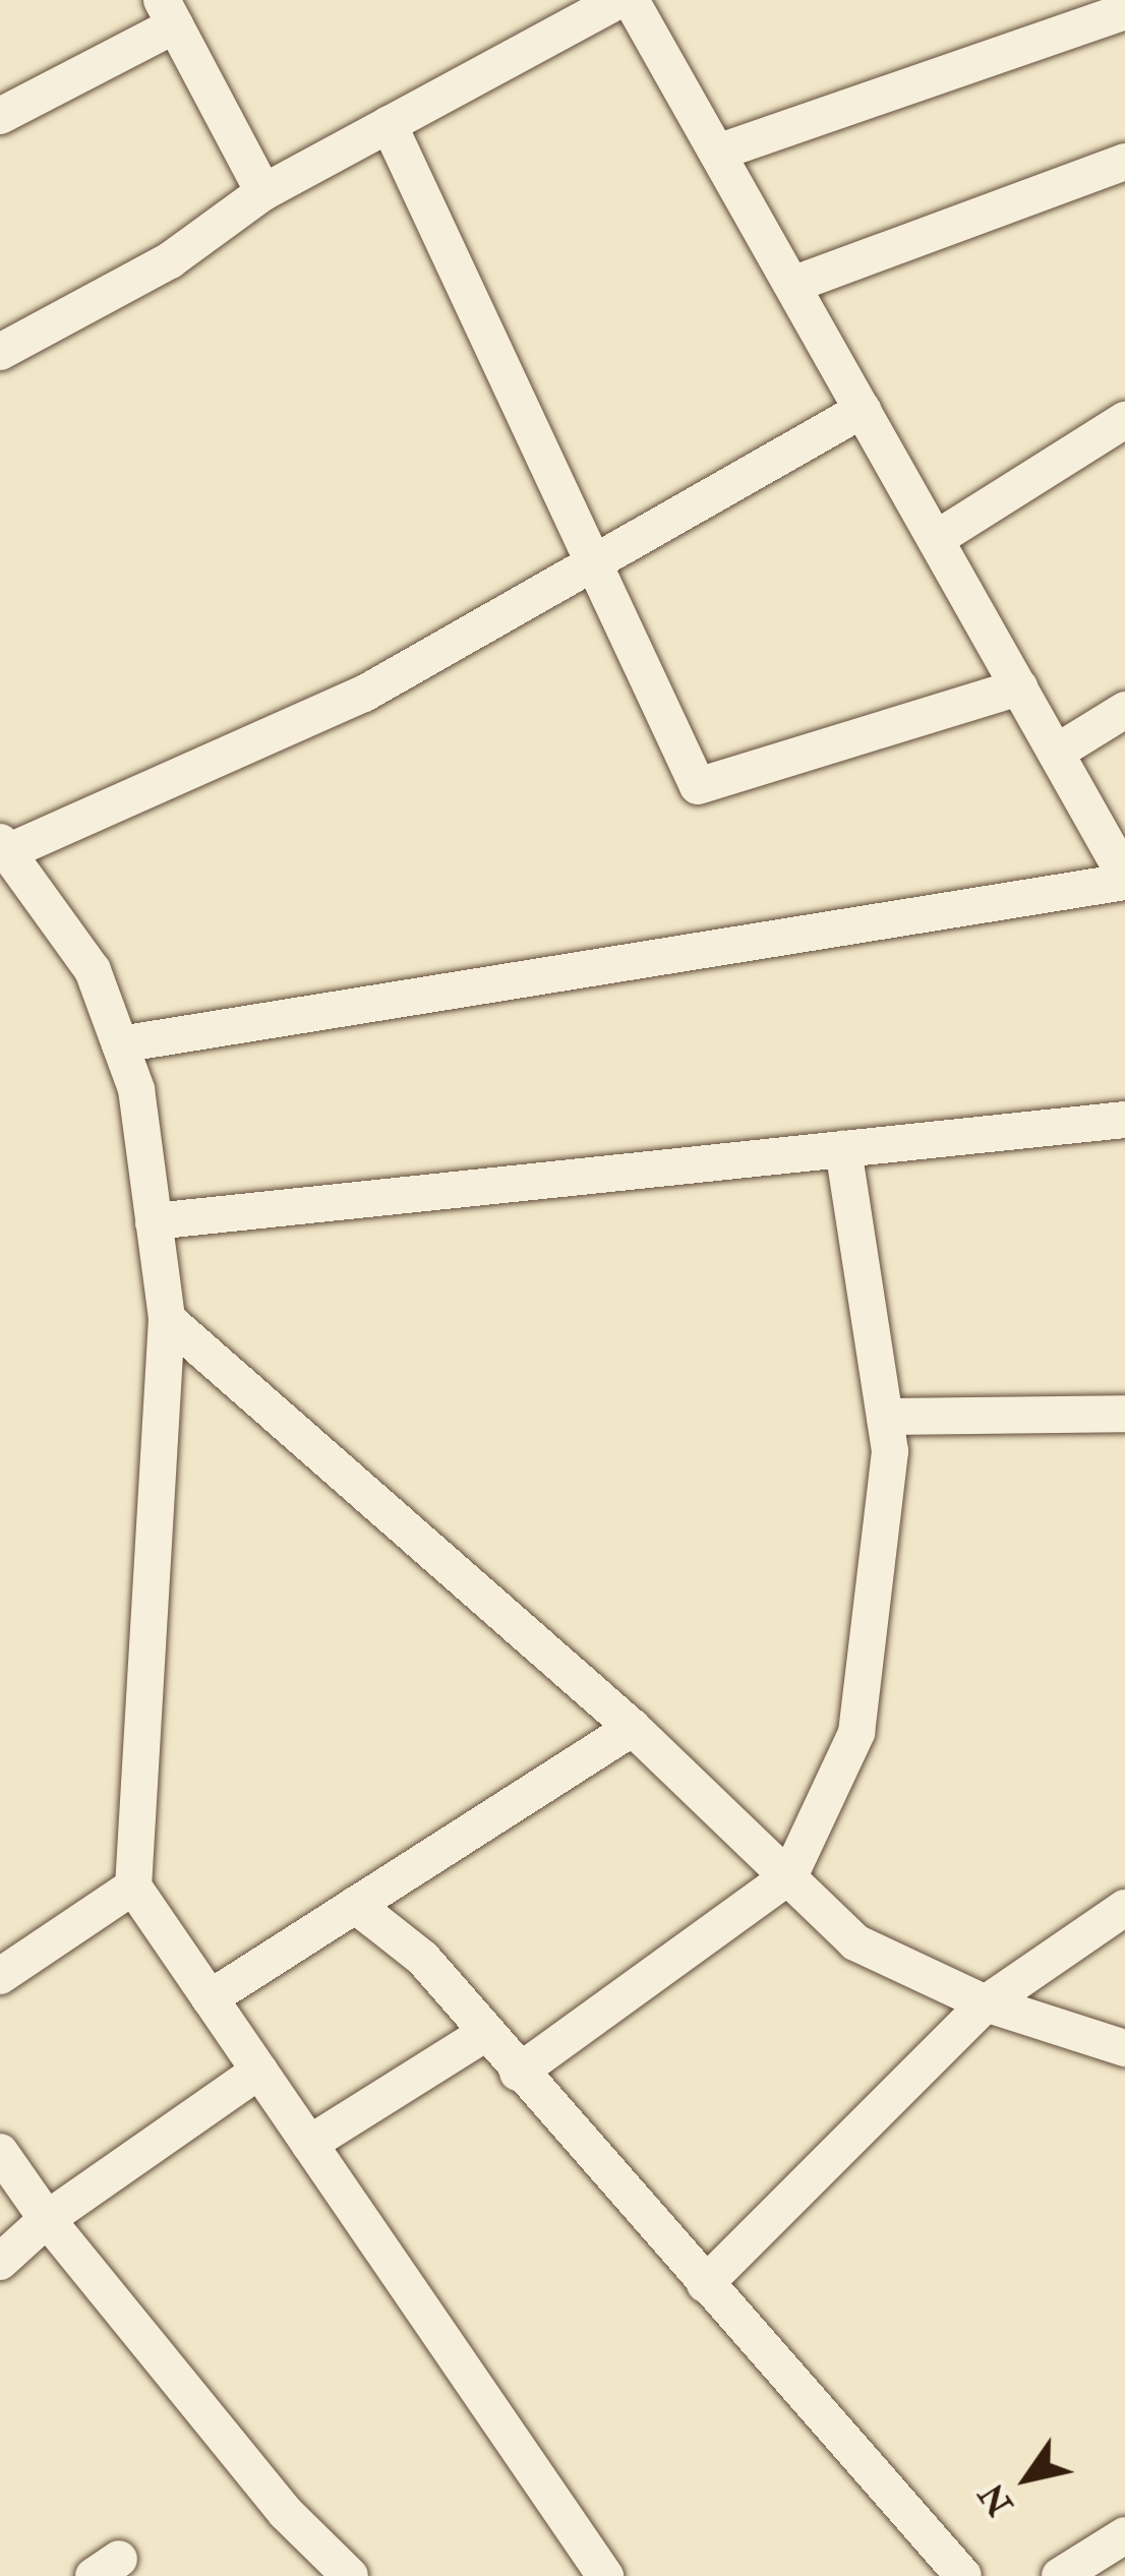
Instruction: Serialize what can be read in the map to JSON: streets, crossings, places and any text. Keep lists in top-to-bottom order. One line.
{"north":"bottom left"}
